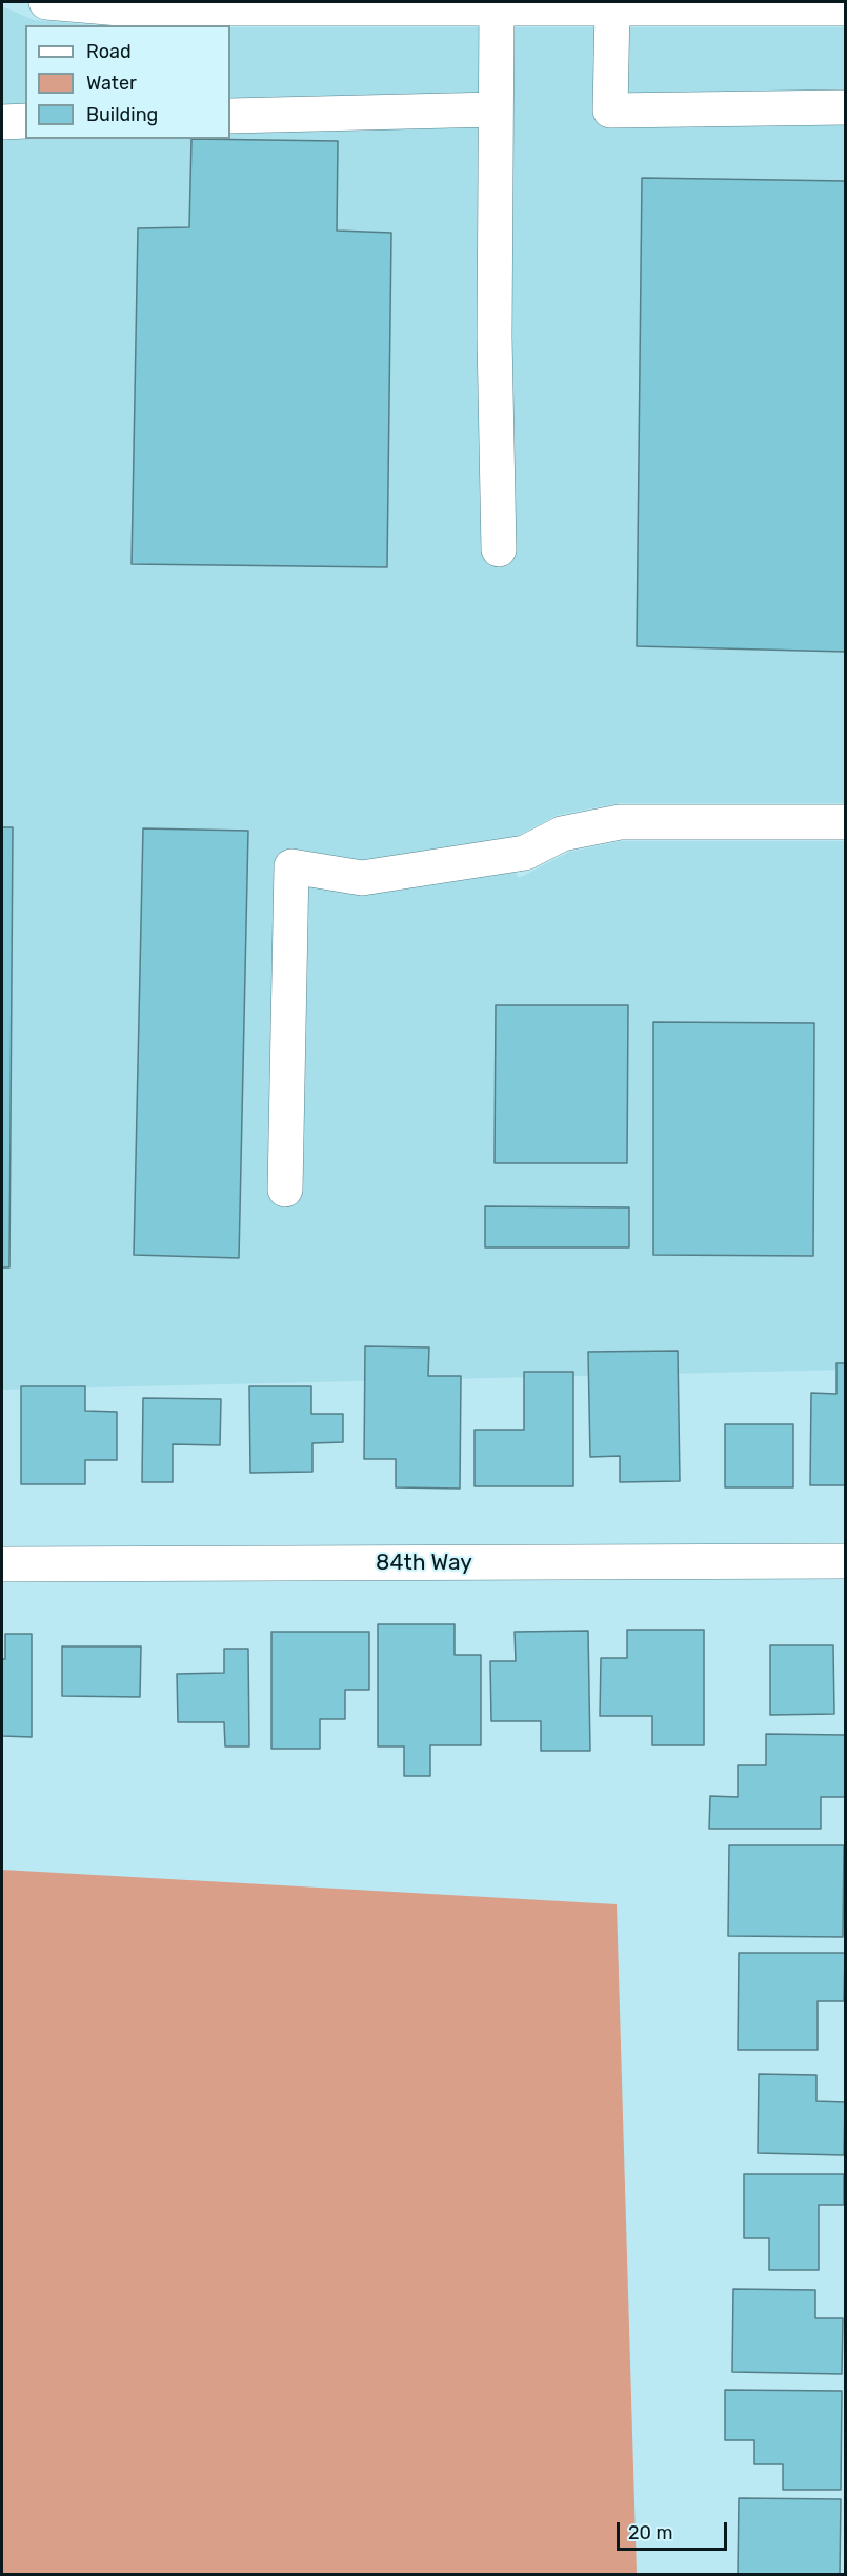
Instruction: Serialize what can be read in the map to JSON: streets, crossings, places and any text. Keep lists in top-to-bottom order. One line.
{"streets":{"street":["84th Way"]},"legend":["Road","Water","Building"],"scale_bar":"20 m"}
